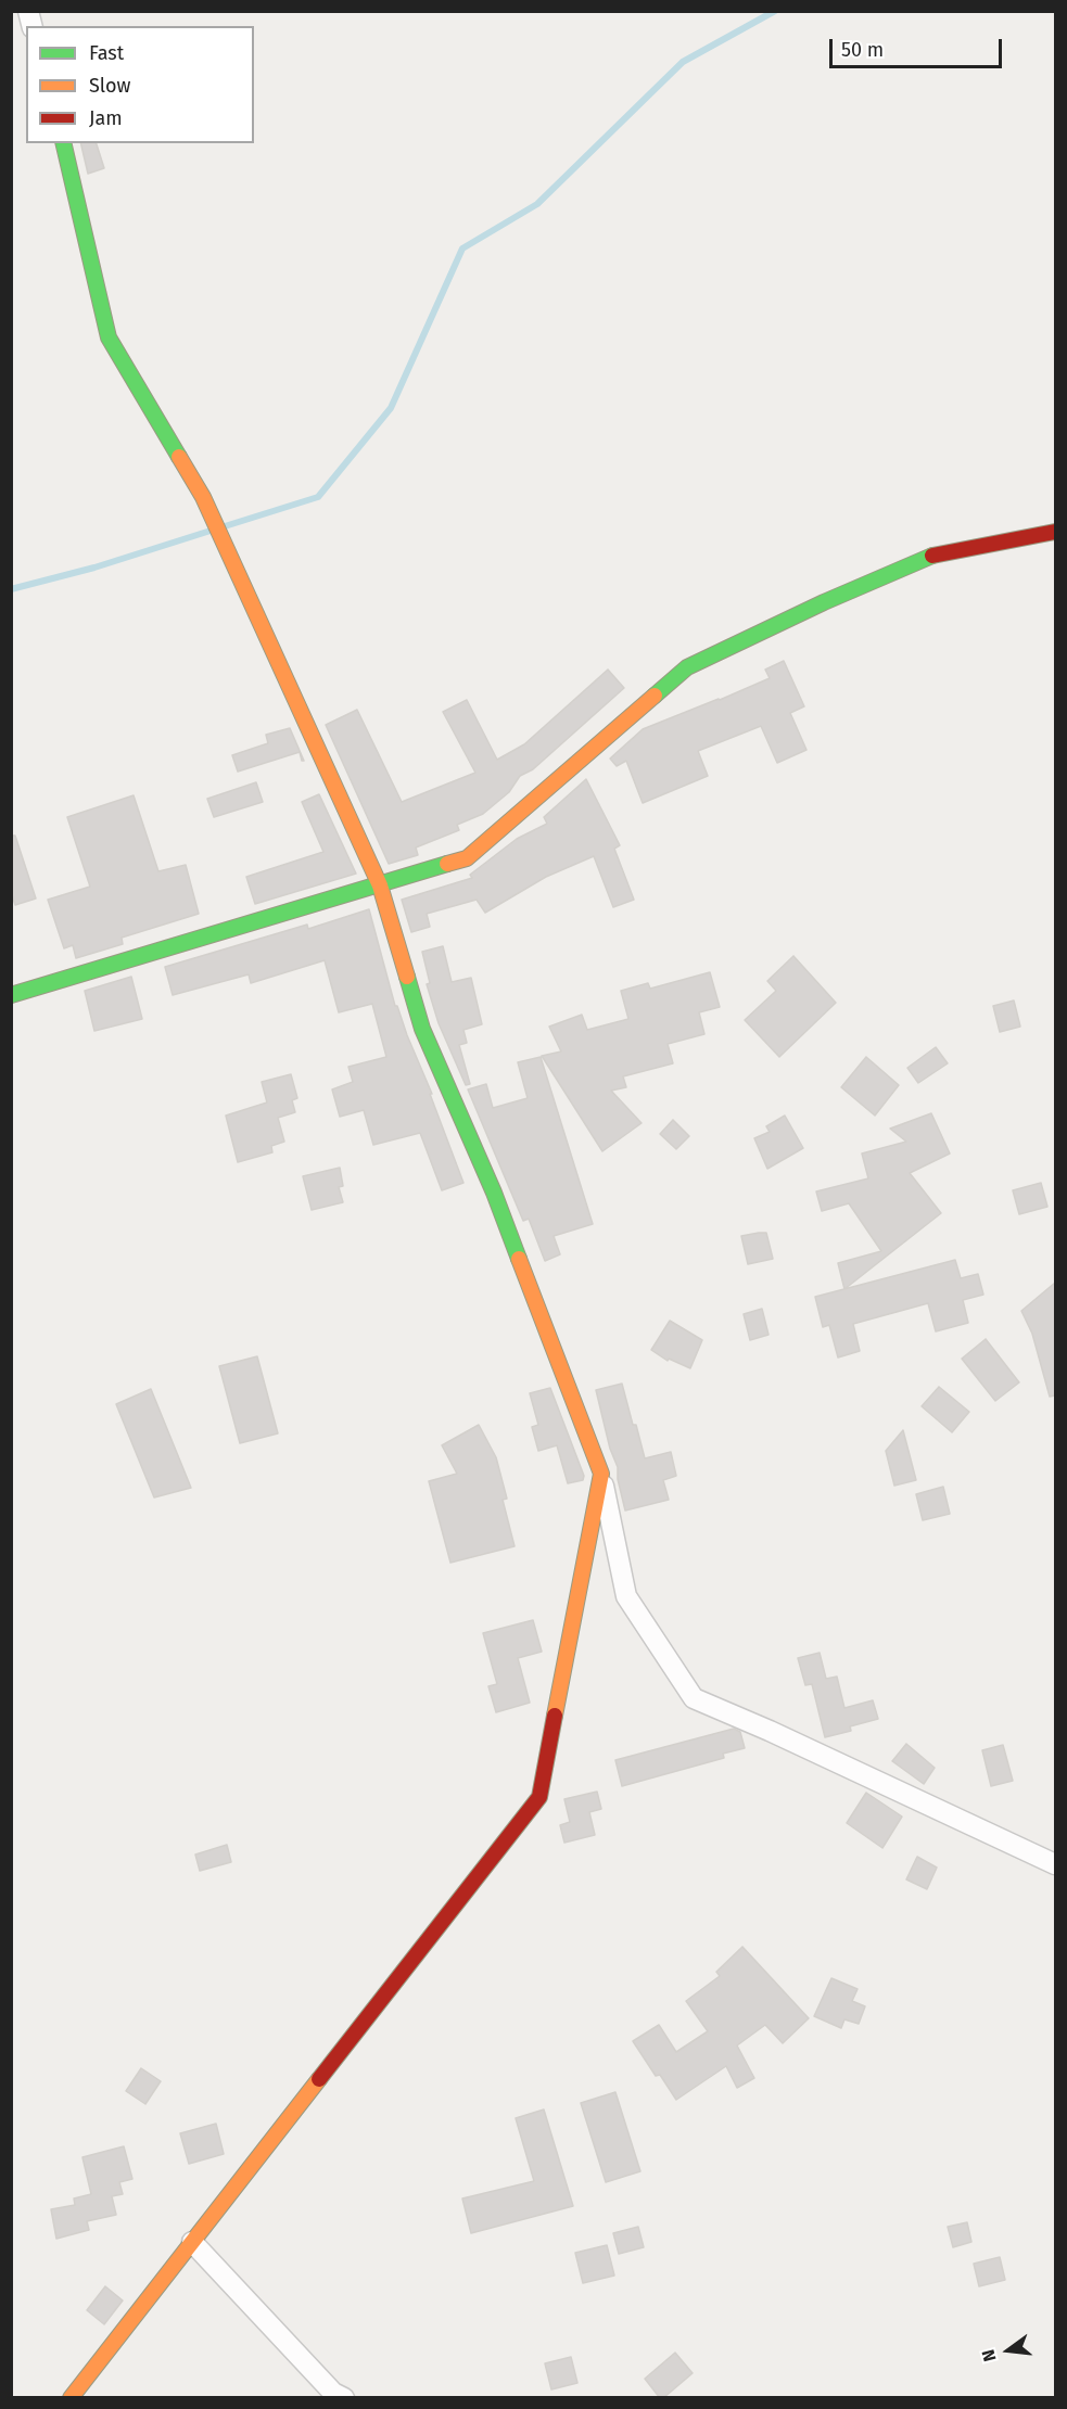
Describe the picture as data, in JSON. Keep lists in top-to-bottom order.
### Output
{
  "legend": ["Fast", "Slow", "Jam"],
  "scale_bar": "50 m",
  "north": "left"
}
